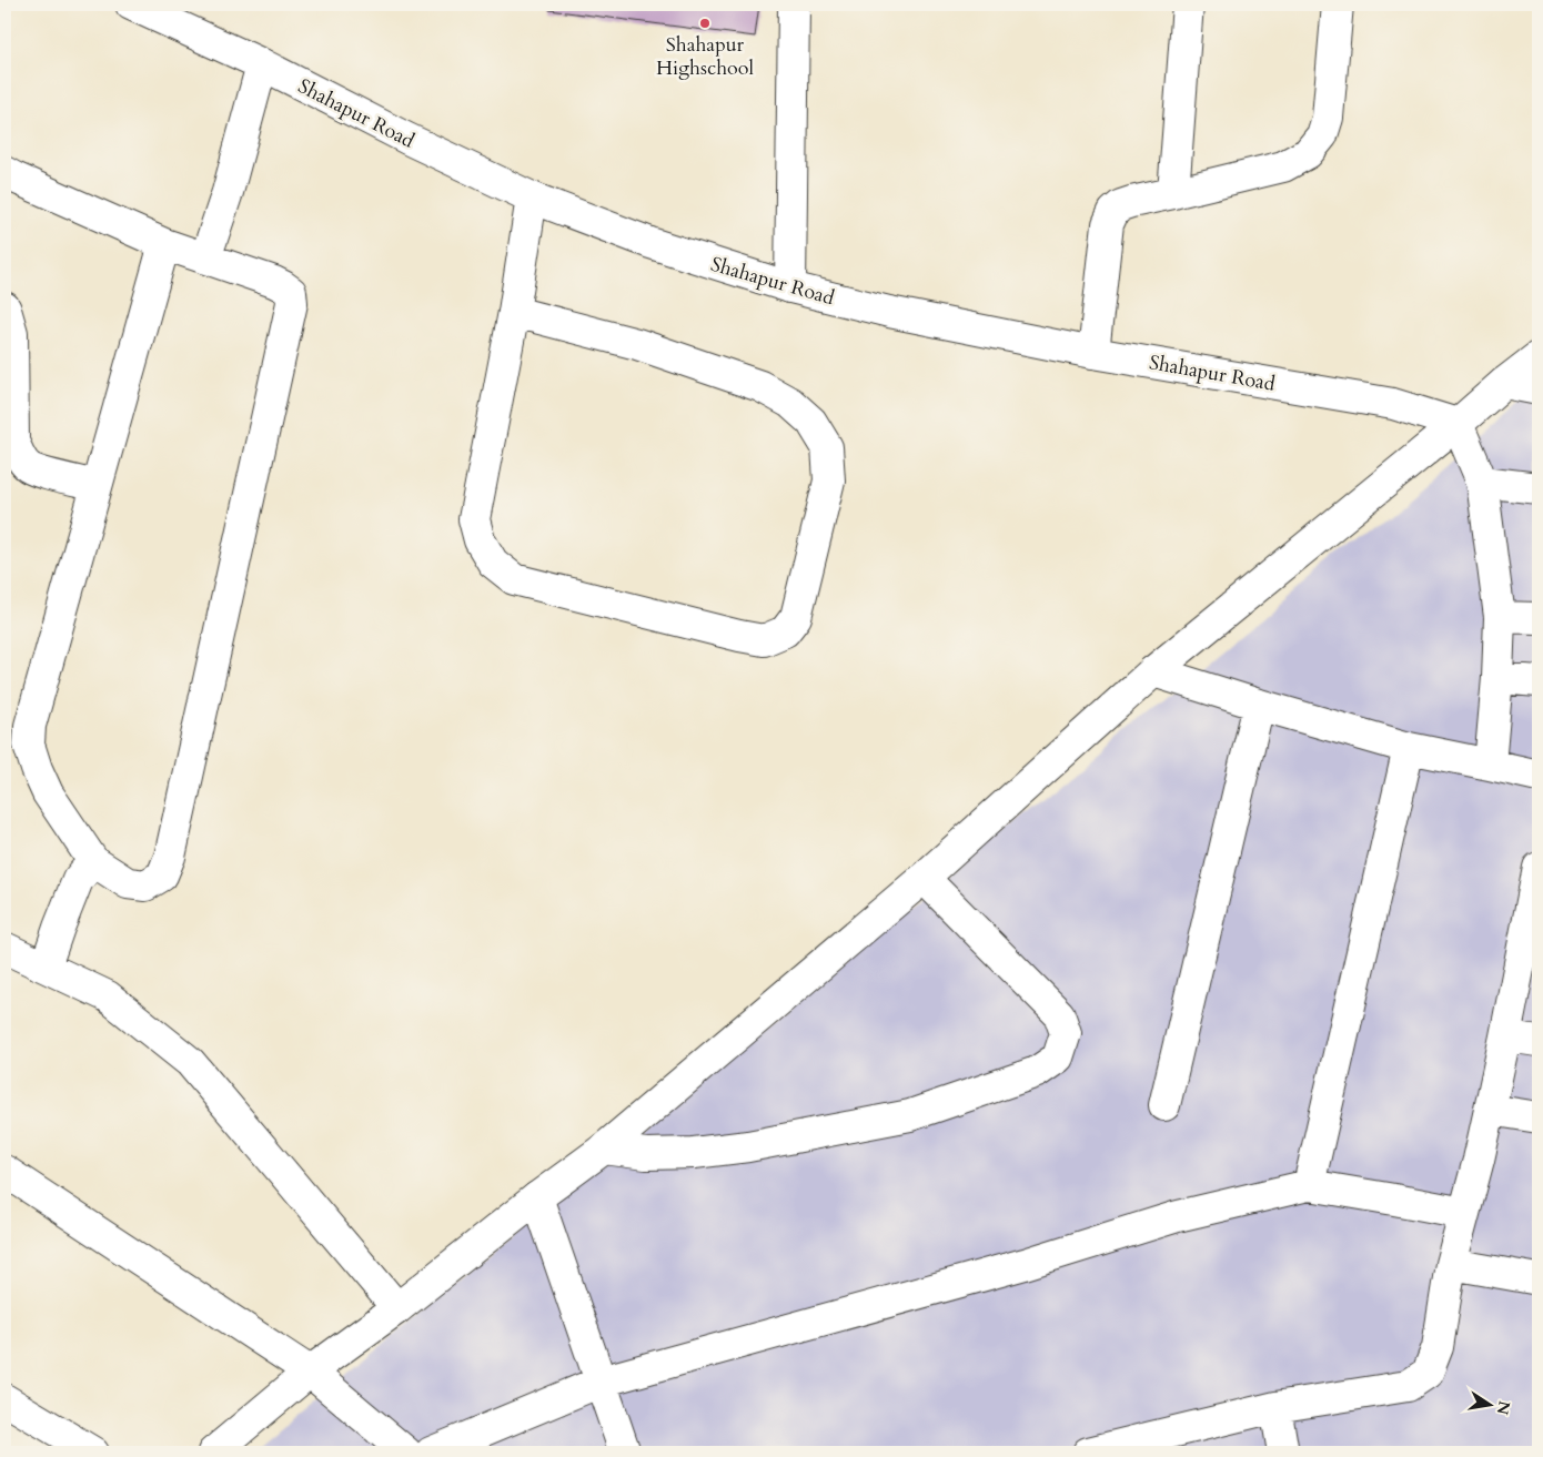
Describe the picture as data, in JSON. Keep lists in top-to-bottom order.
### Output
{
  "streets": {
    "street": ["Shahapur Road"]
  },
  "places": ["Shahapur Highschool"],
  "north": "right"
}
